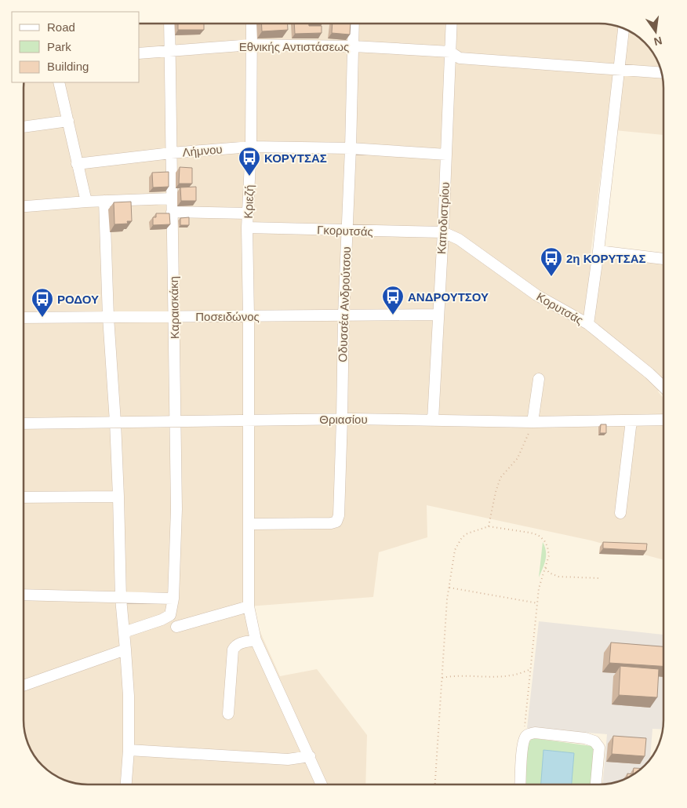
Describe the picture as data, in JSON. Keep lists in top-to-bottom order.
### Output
{
  "streets": {
    "street": [
      "Εθνικής Αντιστάσεως",
      "Λήμνου",
      "Κριεζή",
      "Καποδιστρίου",
      "Γκορυτσάς",
      "Οδυσσέα Ανδρούτσου",
      "Καραισκάκη",
      "Κορυτσάς",
      "Ποσειδώνος",
      "Θριασίου"
    ]
  },
  "crossings": [
    ["Εθνικής Αντιστάσεως", "Κριεζή"],
    ["Εθνικής Αντιστάσεως", "Καποδιστρίου"],
    ["Εθνικής Αντιστάσεως", "Οδυσσέα Ανδρούτσου"],
    ["Εθνικής Αντιστάσεως", "Καραισκάκη"],
    ["Λήμνου", "Κριεζή"],
    ["Λήμνου", "Καποδιστρίου"],
    ["Λήμνου", "Οδυσσέα Ανδρούτσου"],
    ["Λήμνου", "Καραισκάκη"],
    ["Κριεζή", "Γκορυτσάς"],
    ["Κριεζή", "Οδυσσέα Ανδρούτσου"],
    ["Κριεζή", "Ποσειδώνος"],
    ["Κριεζή", "Θριασίου"],
    ["Καποδιστρίου", "Γκορυτσάς"],
    ["Καποδιστρίου", "Κορυτσάς"],
    ["Καποδιστρίου", "Ποσειδώνος"],
    ["Καποδιστρίου", "Θριασίου"],
    ["Γκορυτσάς", "Οδυσσέα Ανδρούτσου"],
    ["Γκορυτσάς", "Κορυτσάς"],
    ["Οδυσσέα Ανδρούτσου", "Ποσειδώνος"],
    ["Οδυσσέα Ανδρούτσου", "Θριασίου"],
    ["Καραισκάκη", "Ποσειδώνος"],
    ["Καραισκάκη", "Θριασίου"]
  ],
  "places": {
    "bus stop": [
      "ΚΟΡΥΤΣΑΣ",
      "2η ΚΟΡΥΤΣΑΣ",
      "ΑΝΔΡΟΥΤΣΟΥ",
      "ΡΟΔΟΥ"
    ]
  },
  "legend": ["Road", "Park", "Building"],
  "north": "bottom"
}
